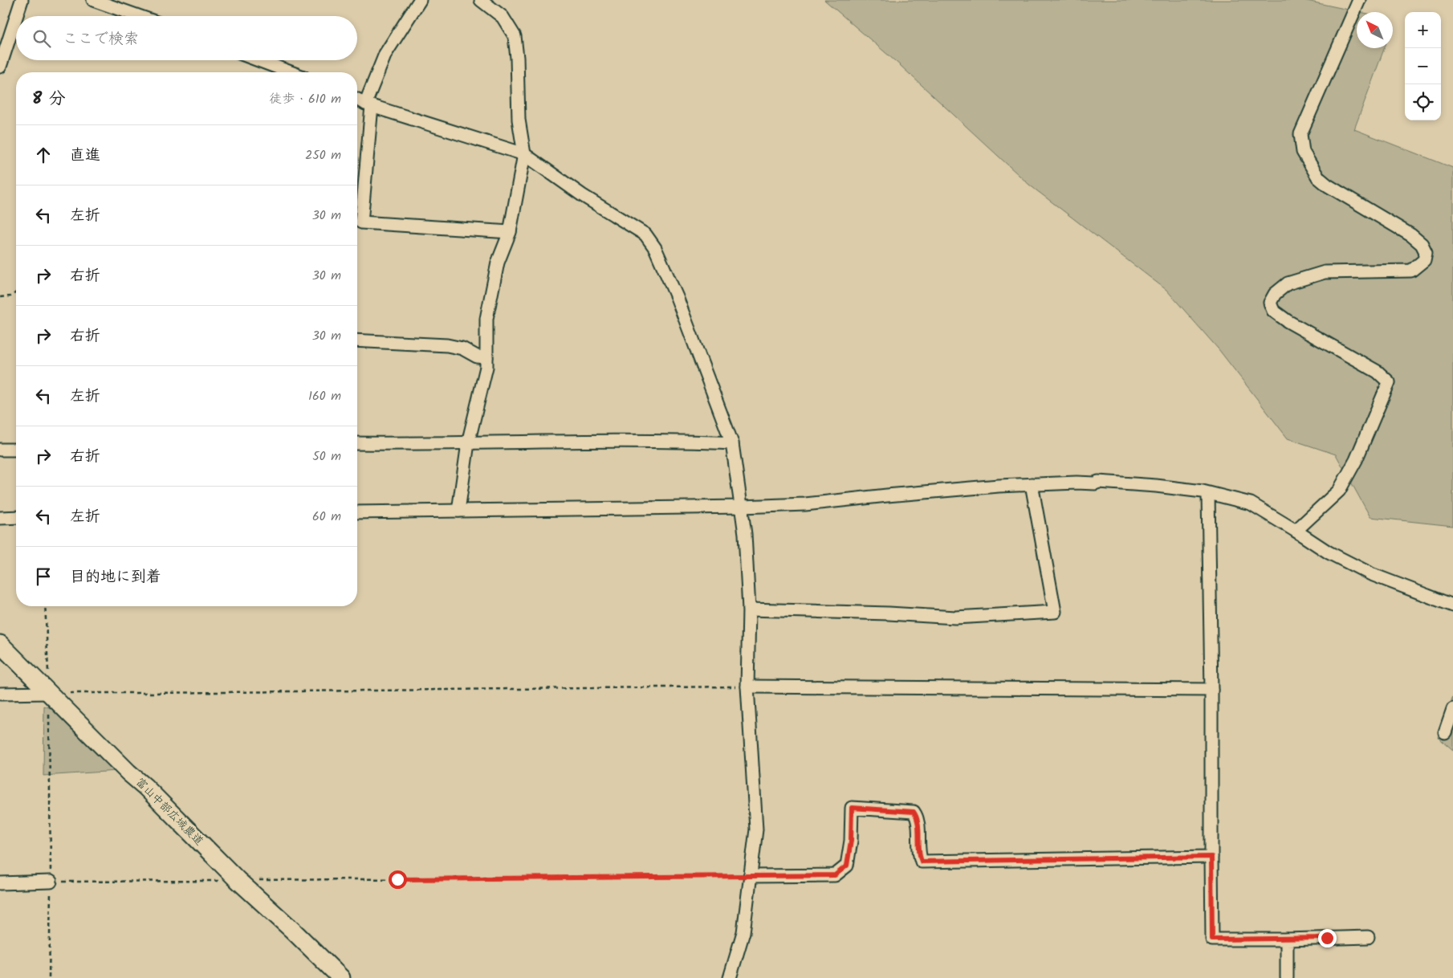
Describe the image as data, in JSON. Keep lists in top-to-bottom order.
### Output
{
  "streets": {
    "street": ["富山中部広域農道"]
  },
  "north": "top left",
  "page": {
    "map_buttons": ["+", "−"],
    "search": "ここで検索",
    "heading": ["8 分", "徒歩 · 610 m"],
    "list": [
      ["直進", "250 m"],
      ["左折", "30 m"],
      ["右折", "30 m"],
      ["右折", "30 m"],
      ["左折", "160 m"],
      ["右折", "50 m"],
      ["左折", "60 m"],
      "目的地に到着"
    ]
  }
}
